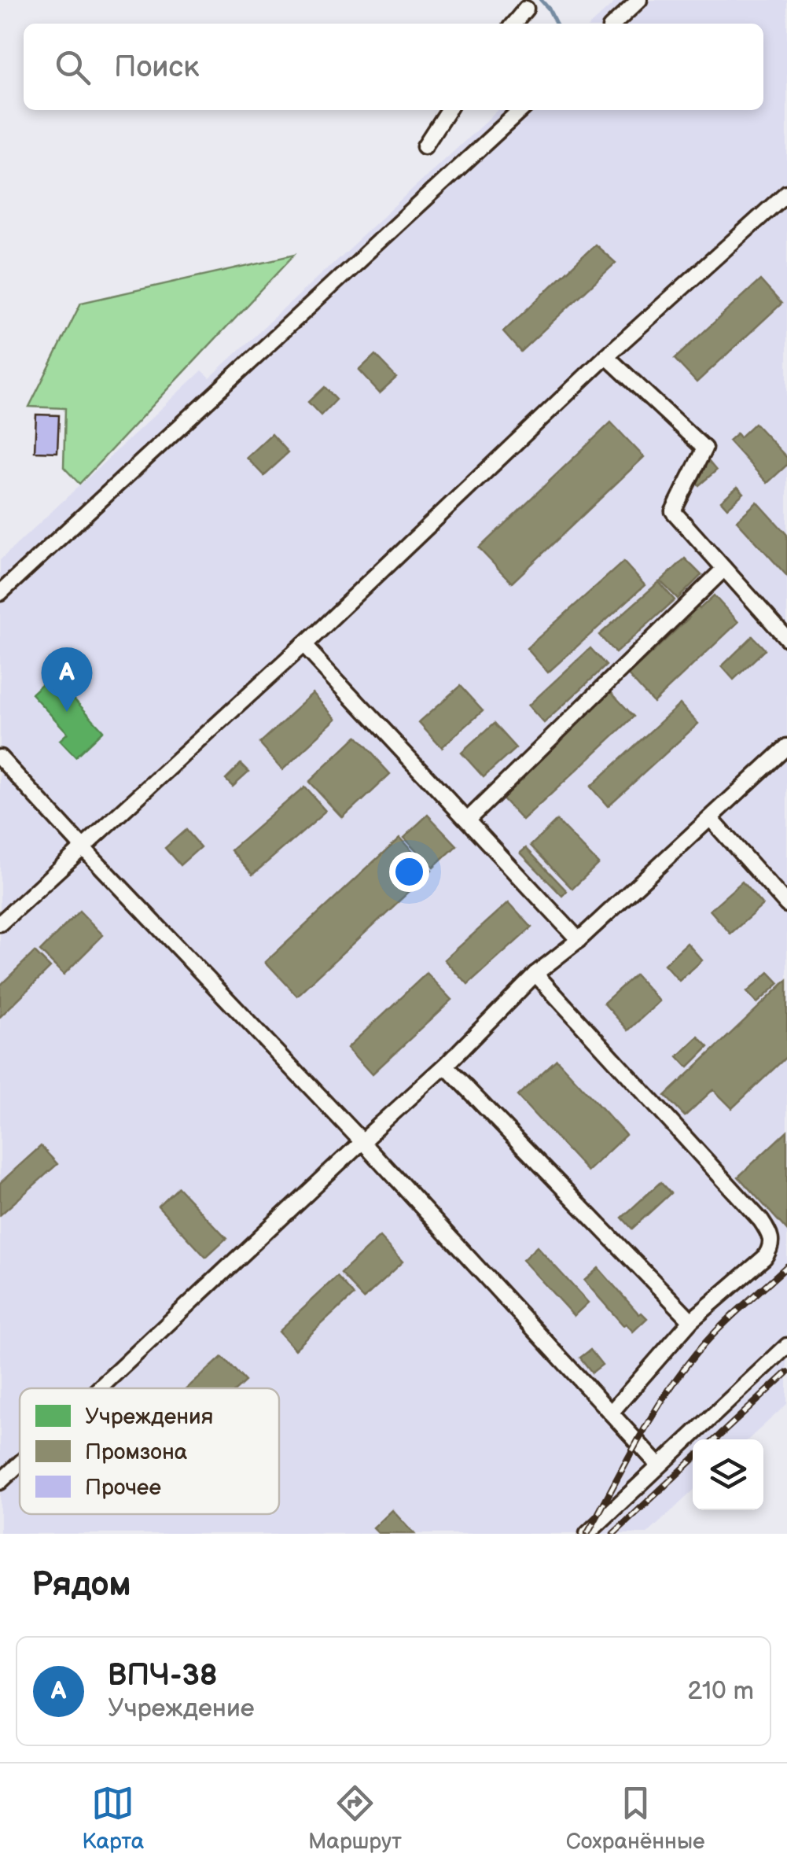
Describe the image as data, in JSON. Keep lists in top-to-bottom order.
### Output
{
  "legend": ["Учреждения", "Промзона", "Прочее"],
  "page": {
    "search": "Поиск",
    "pins": "A",
    "heading": "Рядом",
    "list": [
      {
        "mark": "A",
        "name": "ВПЧ-38",
        "note": "Учреждение",
        "value": "210 m"
      }
    ],
    "nav": ["Карта", "Маршрут", "Сохранённые"]
  }
}
